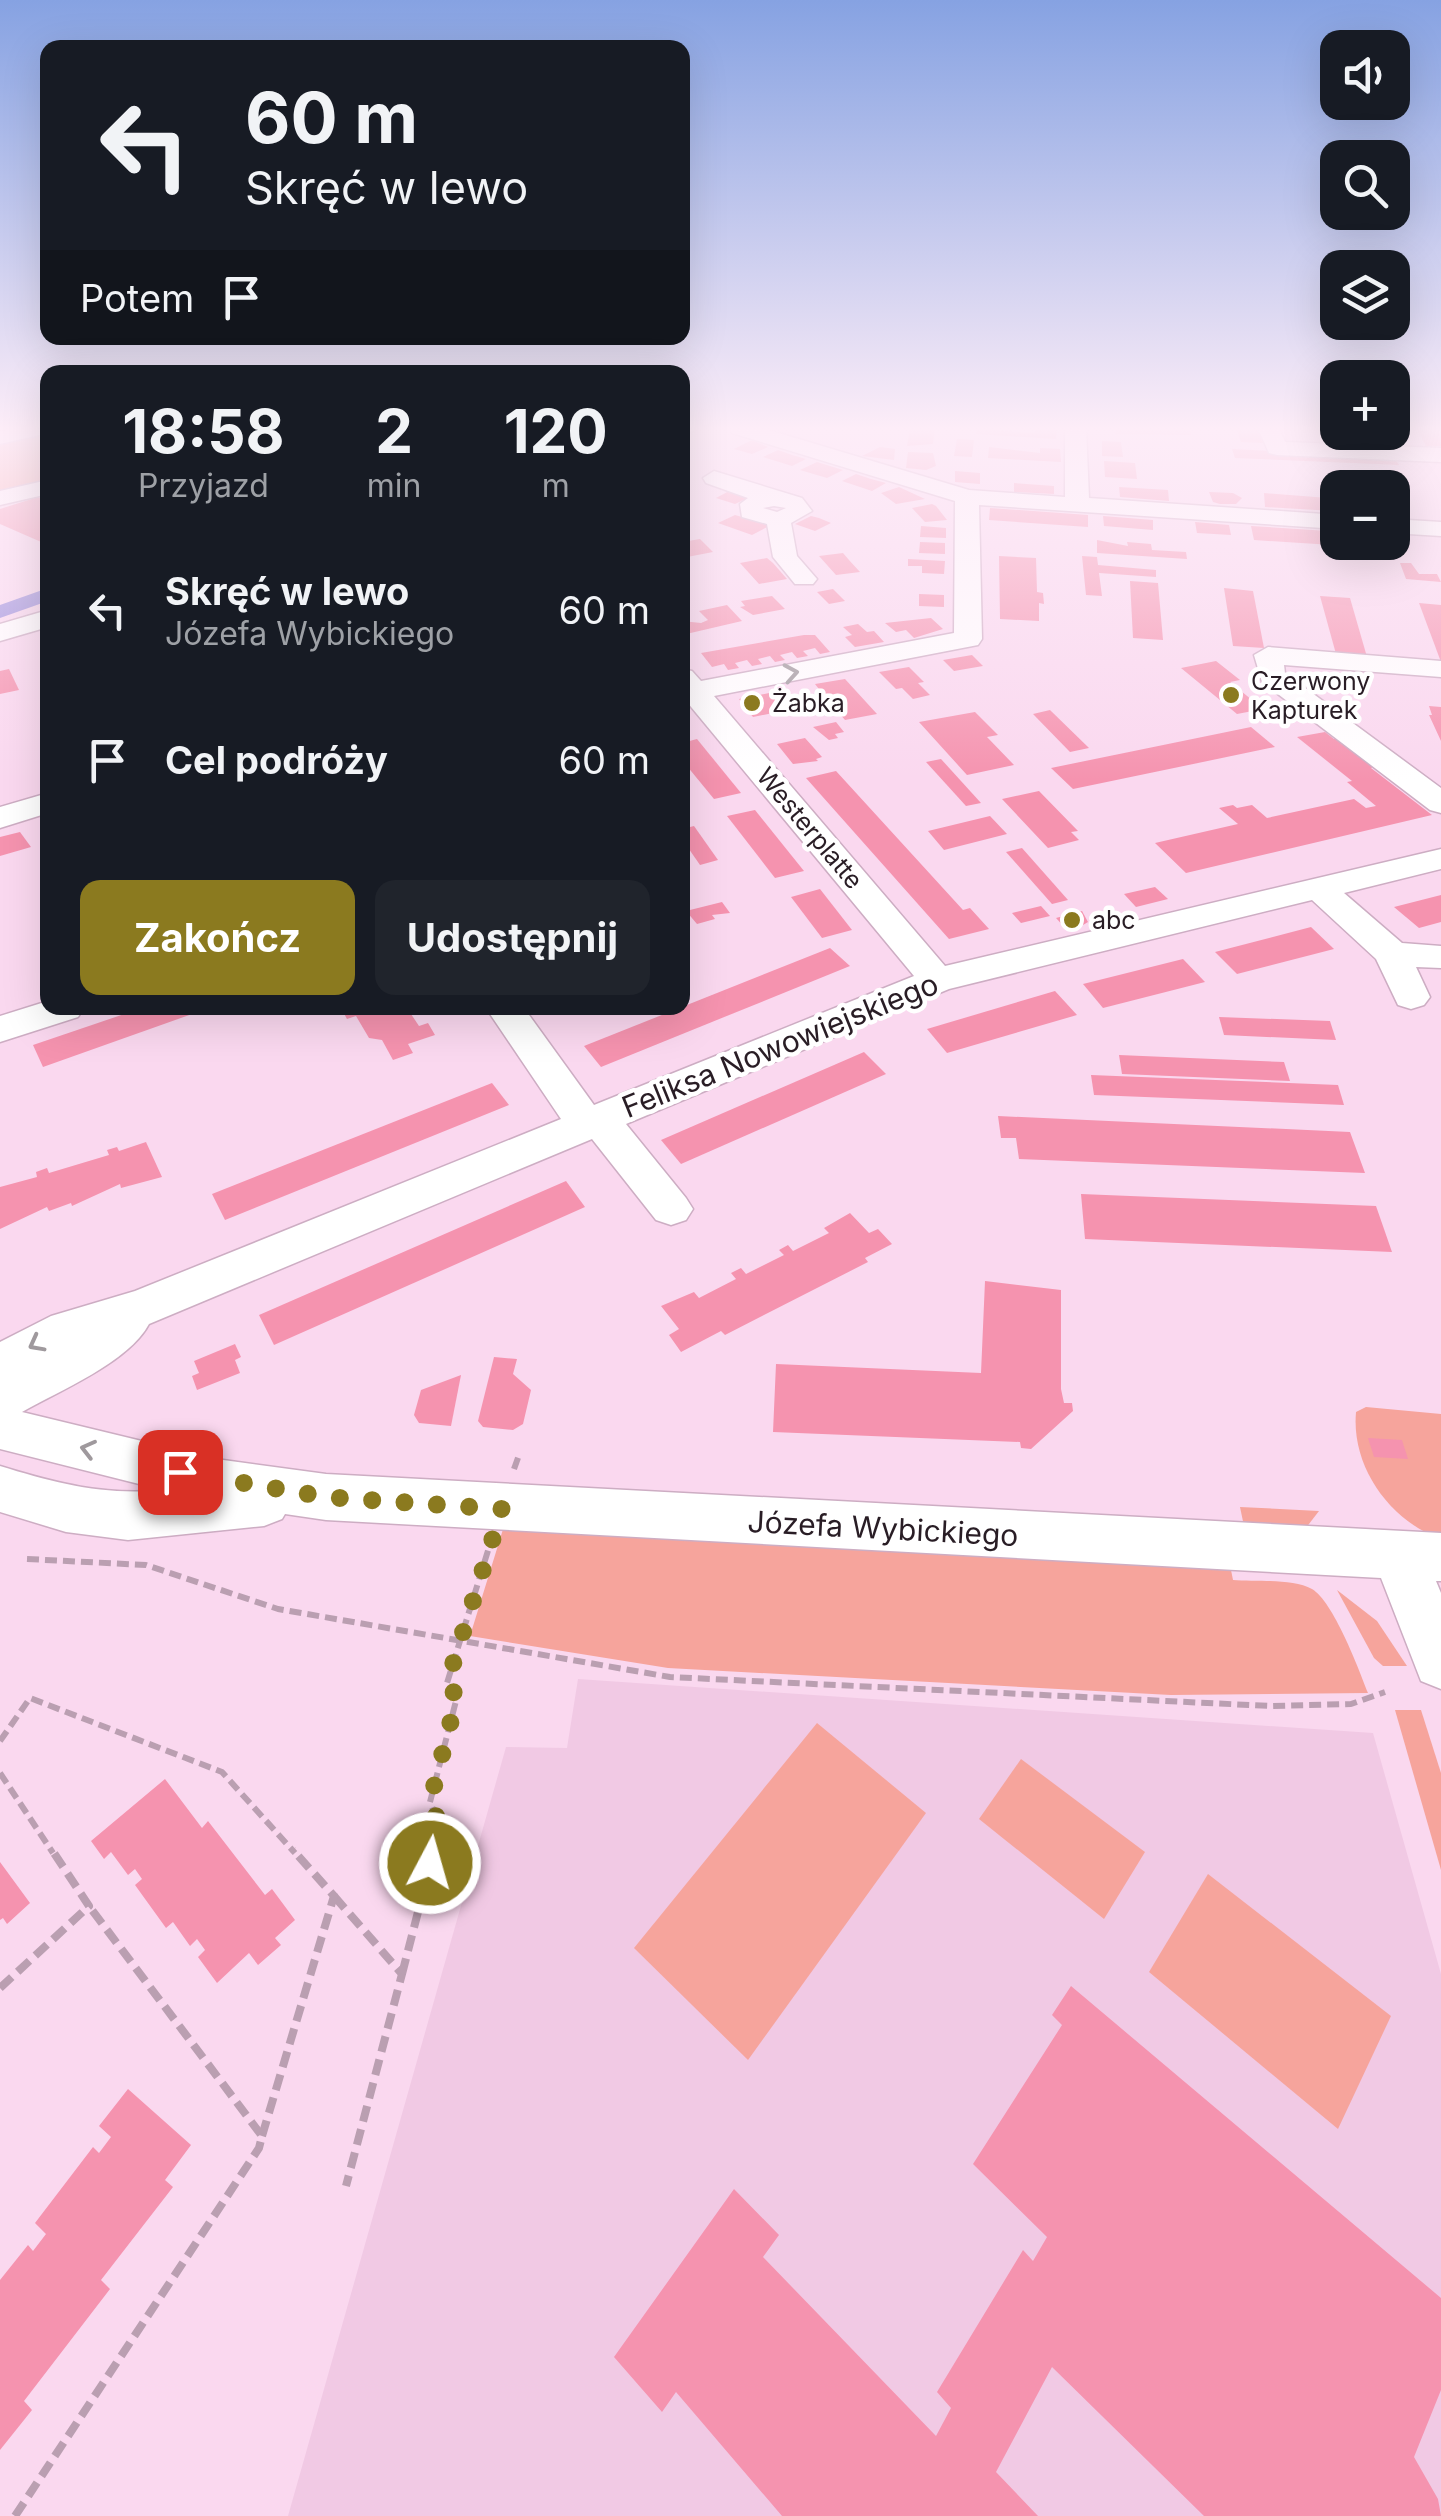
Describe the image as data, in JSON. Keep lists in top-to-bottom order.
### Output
{
  "streets": {
    "street": ["Westerplatte", "Feliksa Nowowiejskiego", "Józefa Wybickiego"]
  },
  "crossings": [
    ["Westerplatte", "Feliksa Nowowiejskiego"]
  ],
  "places": ["Czerwony Kapturek", "Żabka", "abc"],
  "page": {
    "map_buttons": ["+", "−"],
    "turn": ["60 m", "Skręć w lewo"],
    "then": "Potem",
    "eta": [
      "18:58",
      "Przyjazd",
      "2",
      "min",
      "120",
      "m"
    ],
    "list": [
      {
        "name": "Skręć w lewo",
        "note": "Józefa Wybickiego",
        "value": "60 m"
      },
      {
        "name": "Cel podróży",
        "value": "60 m"
      }
    ],
    "buttons": ["Zakończ", "Udostępnij"]
  }
}
